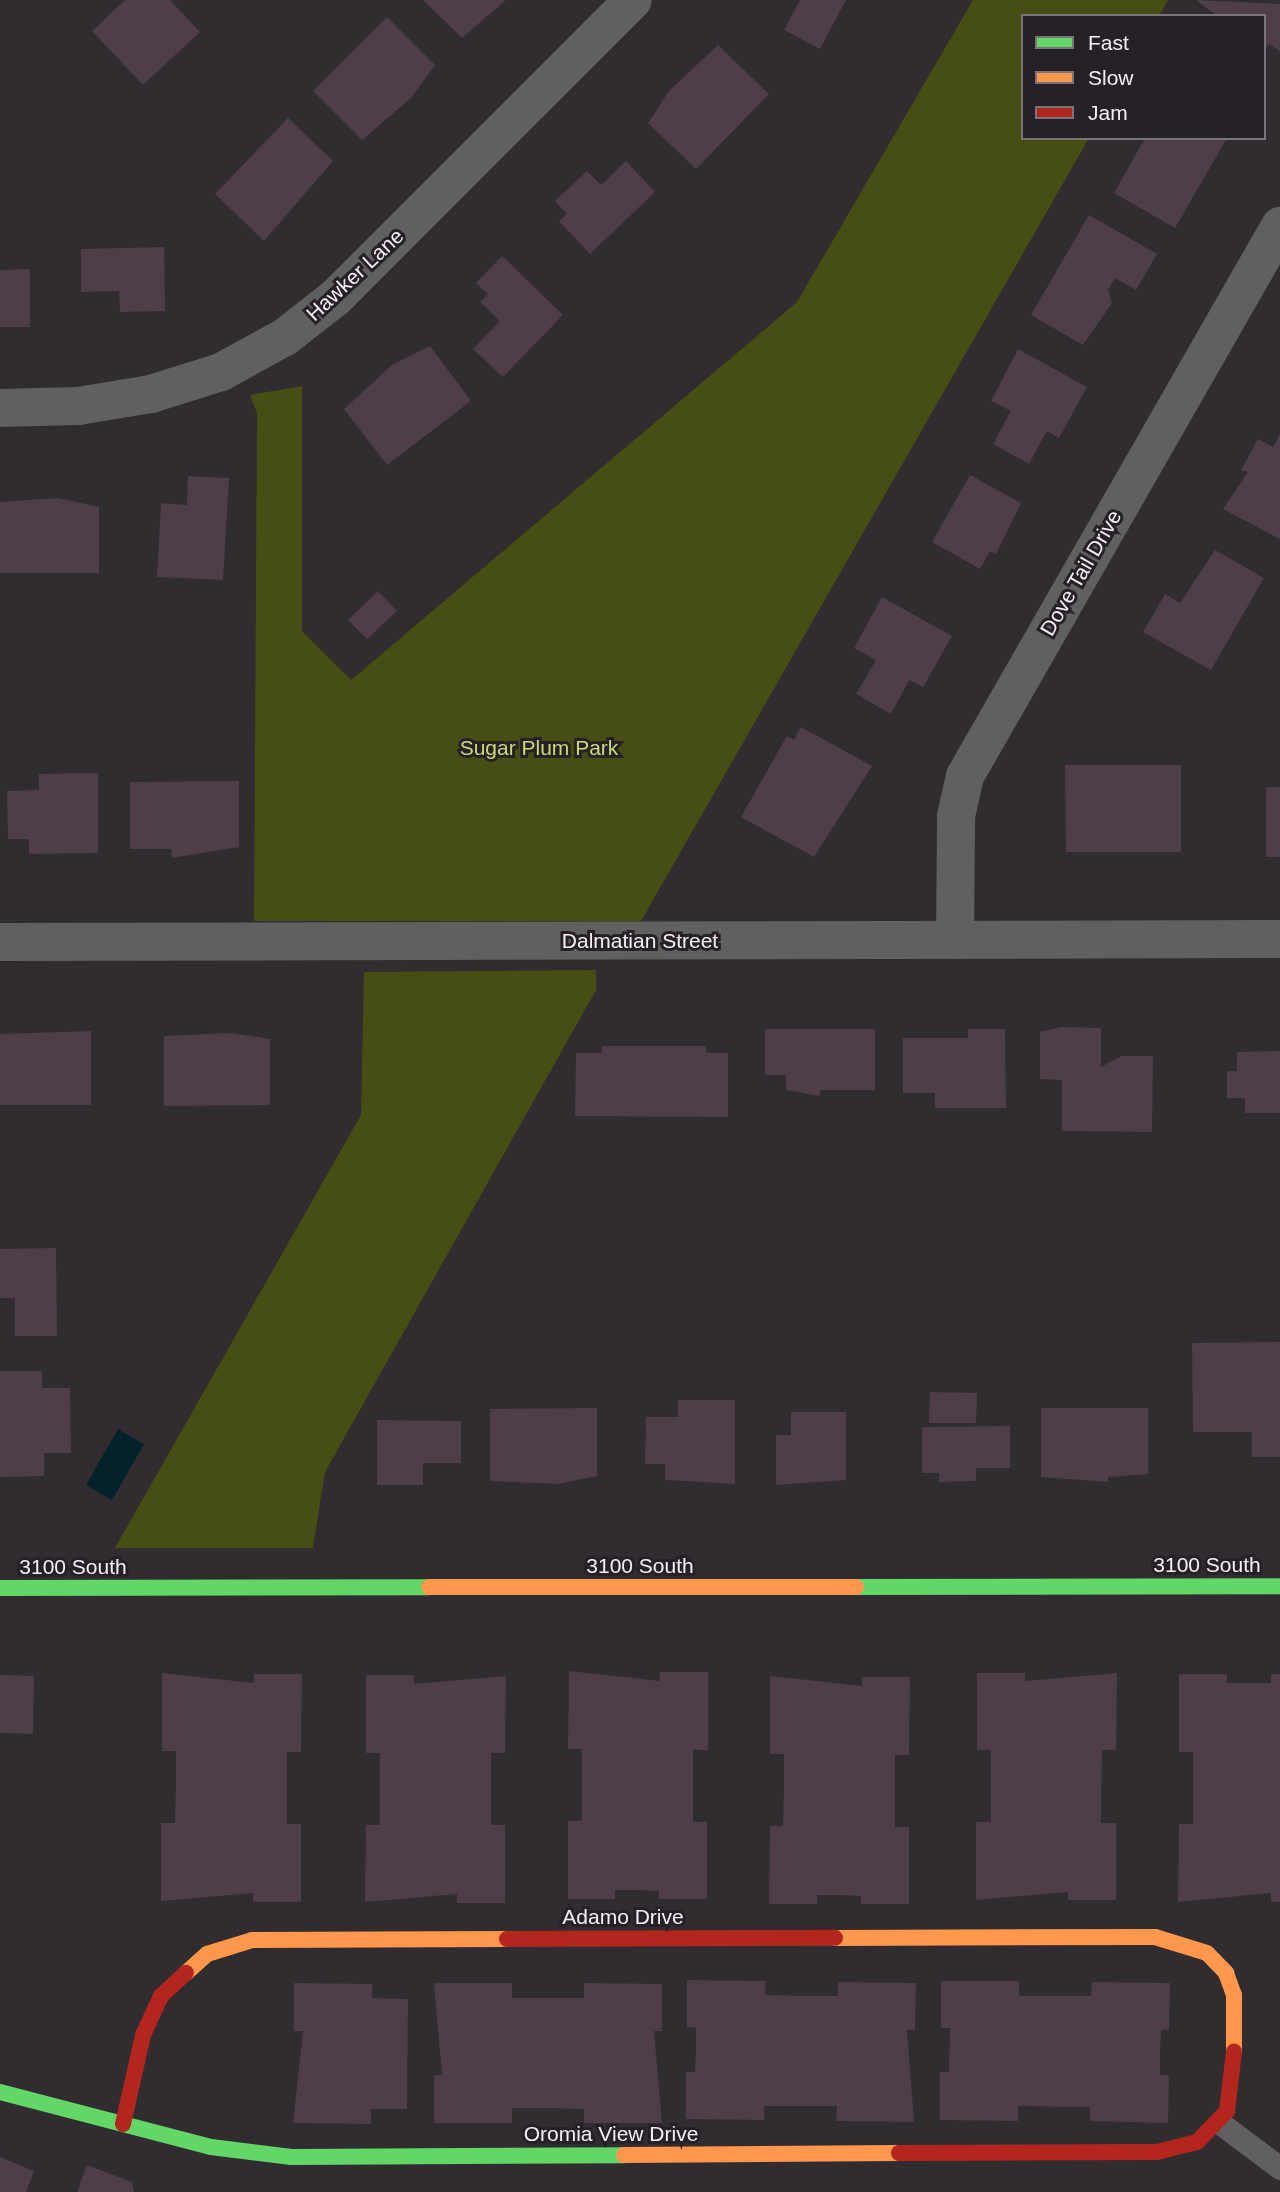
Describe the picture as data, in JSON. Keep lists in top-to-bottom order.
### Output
{
  "streets": {
    "street": [
      "Hawker Lane",
      "Dove Tail Drive",
      "Dalmatian Street",
      "3100 South",
      "Adamo Drive",
      "Oromia View Drive"
    ]
  },
  "crossings": [
    ["Dove Tail Drive", "Dalmatian Street"],
    ["Adamo Drive", "Oromia View Drive"]
  ],
  "parks": ["Sugar Plum Park"],
  "legend": ["Fast", "Slow", "Jam"]
}
